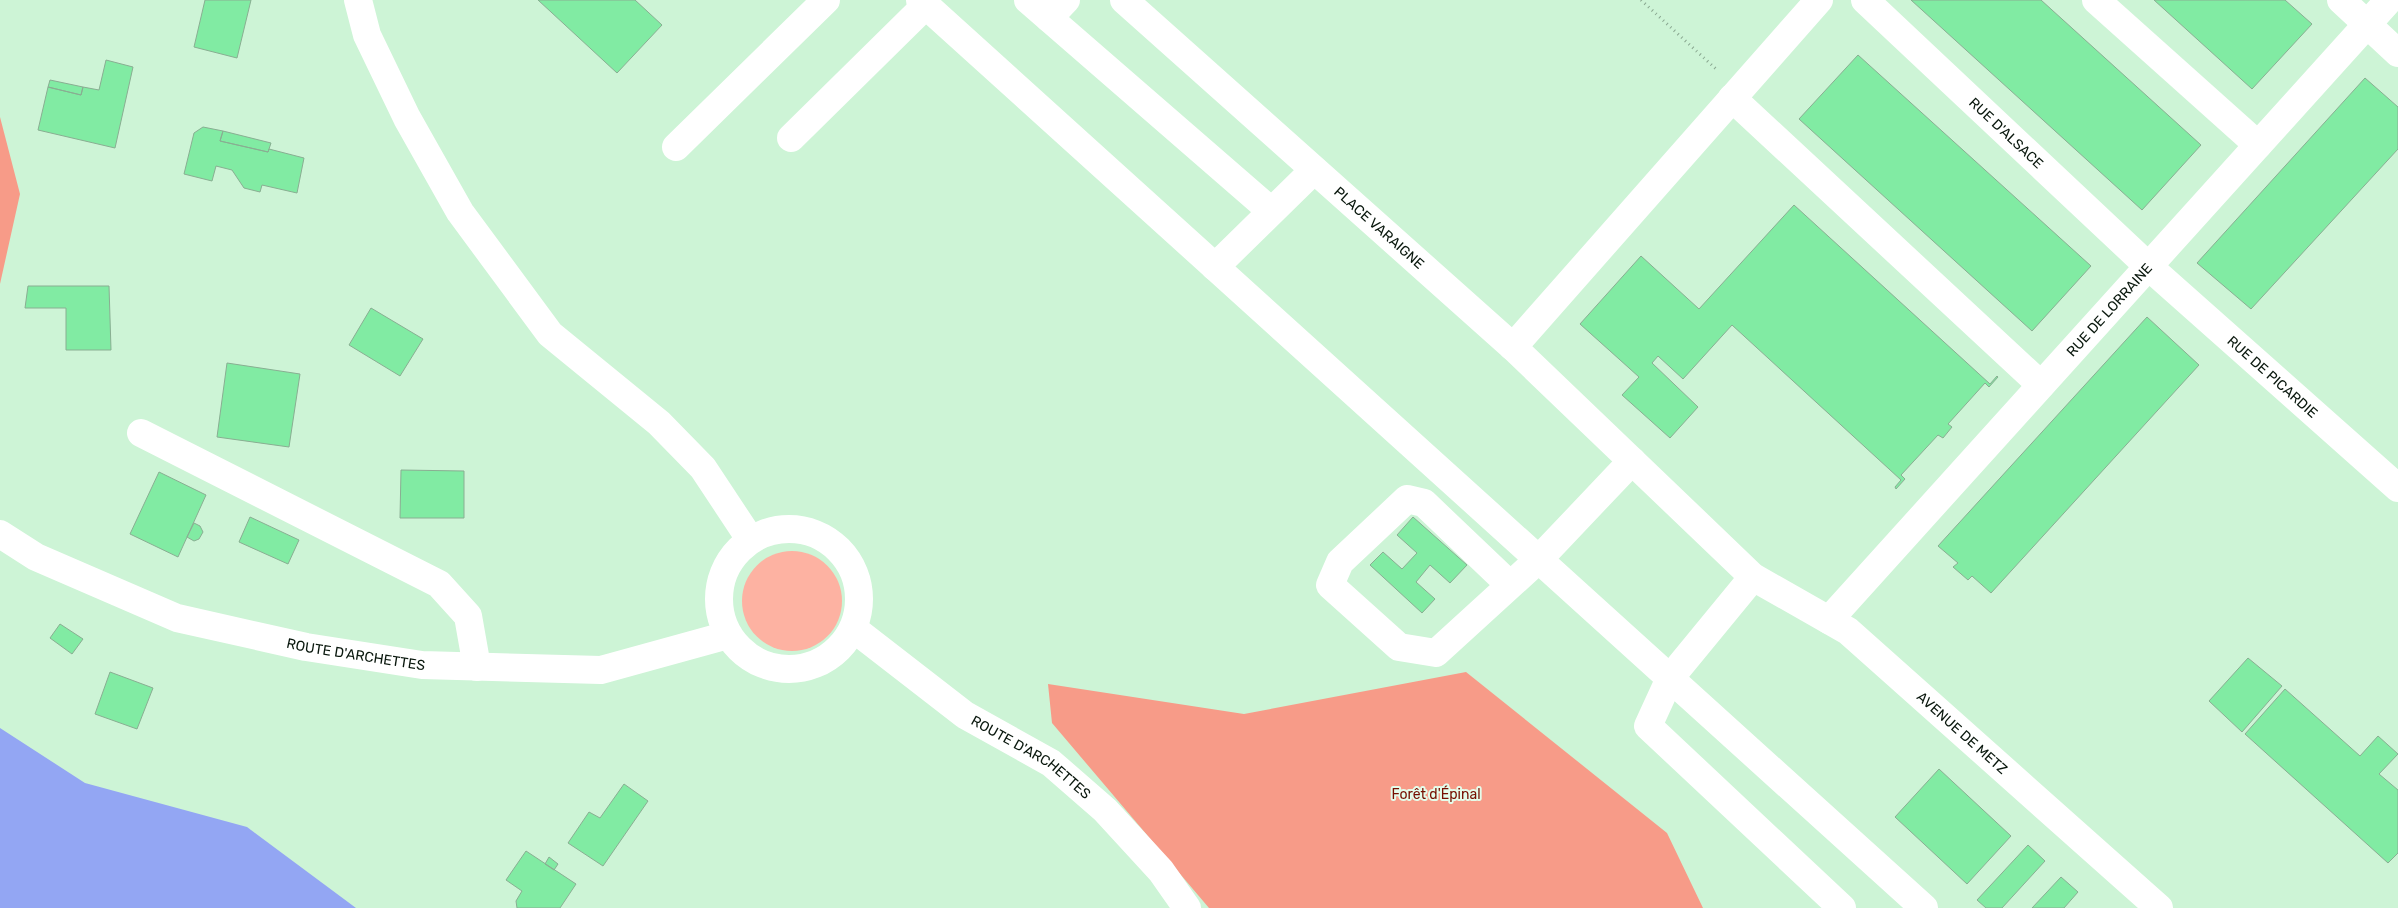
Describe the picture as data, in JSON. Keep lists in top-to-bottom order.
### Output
{
  "streets": {
    "street": [
      "RUE D'ALSACE",
      "PLACE VARAIGNE",
      "RUE DE LORRAINE",
      "RUE DE PICARDIE",
      "ROUTE D'ARCHETTES",
      "AVENUE DE METZ"
    ]
  },
  "crossings": [
    ["RUE D'ALSACE", "RUE DE LORRAINE"],
    ["RUE D'ALSACE", "RUE DE PICARDIE"],
    ["PLACE VARAIGNE", "AVENUE DE METZ"],
    ["RUE DE LORRAINE", "RUE DE PICARDIE"],
    ["RUE DE LORRAINE", "AVENUE DE METZ"]
  ],
  "parks": ["Forêt d'Épinal"]
}
